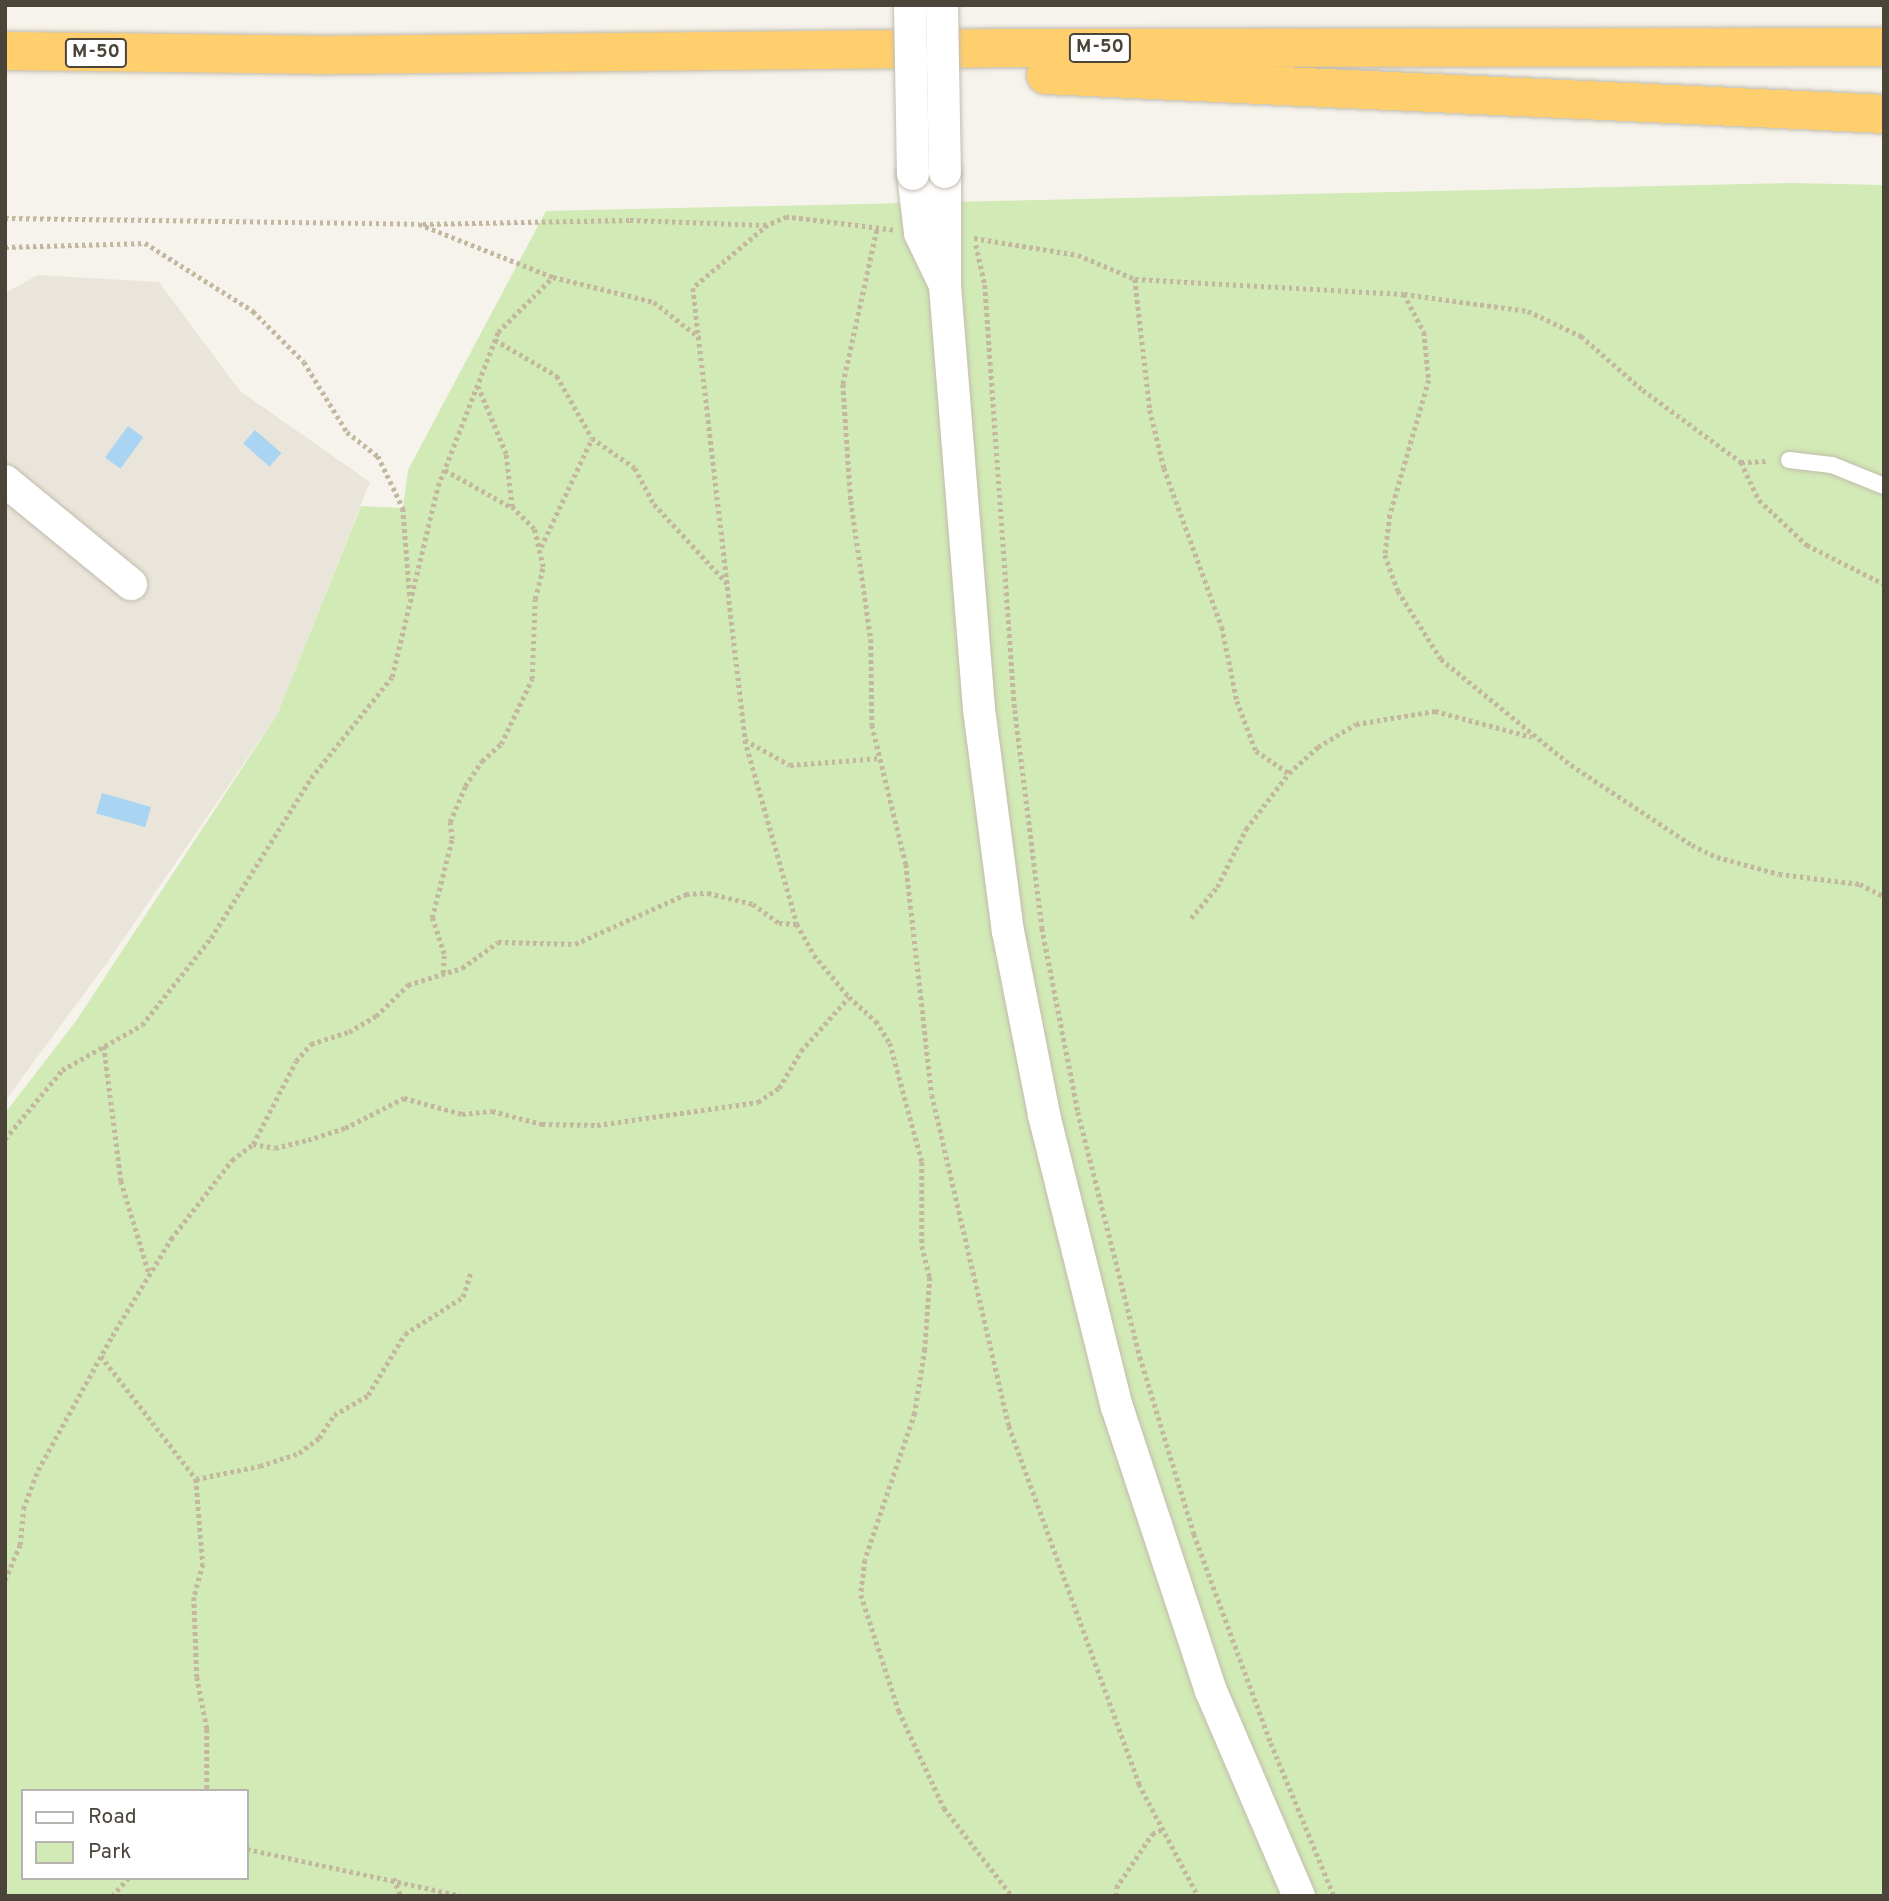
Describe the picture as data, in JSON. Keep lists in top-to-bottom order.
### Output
{
  "streets": {
    "highway": ["M-50"]
  },
  "legend": ["Road", "Park"]
}
